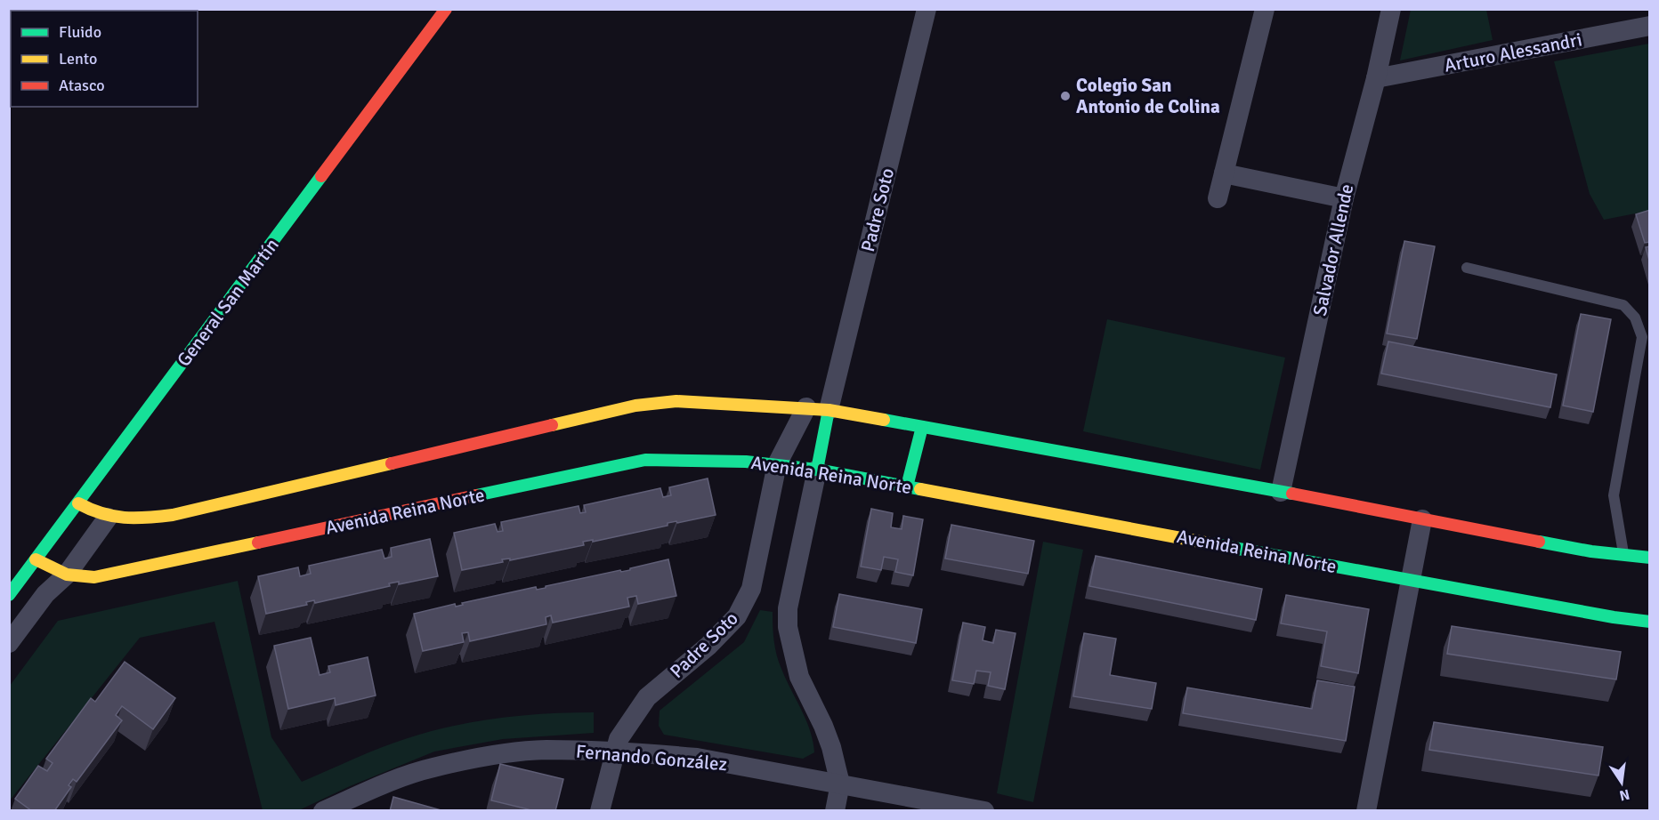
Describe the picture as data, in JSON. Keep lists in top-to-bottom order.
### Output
{
  "streets": {
    "street": [
      "Arturo Alessandri",
      "Padre Soto",
      "Salvador Allende",
      "General San Martín",
      "Avenida Reina Norte",
      "Fernando González"
    ]
  },
  "crossings": [
    ["Arturo Alessandri", "Salvador Allende"],
    ["Padre Soto", "Avenida Reina Norte"],
    ["Padre Soto", "Fernando González"],
    ["General San Martín", "Avenida Reina Norte"]
  ],
  "places": ["Colegio San Antonio de Colina"],
  "legend": ["Fluido", "Lento", "Atasco"],
  "north": "bottom"
}
